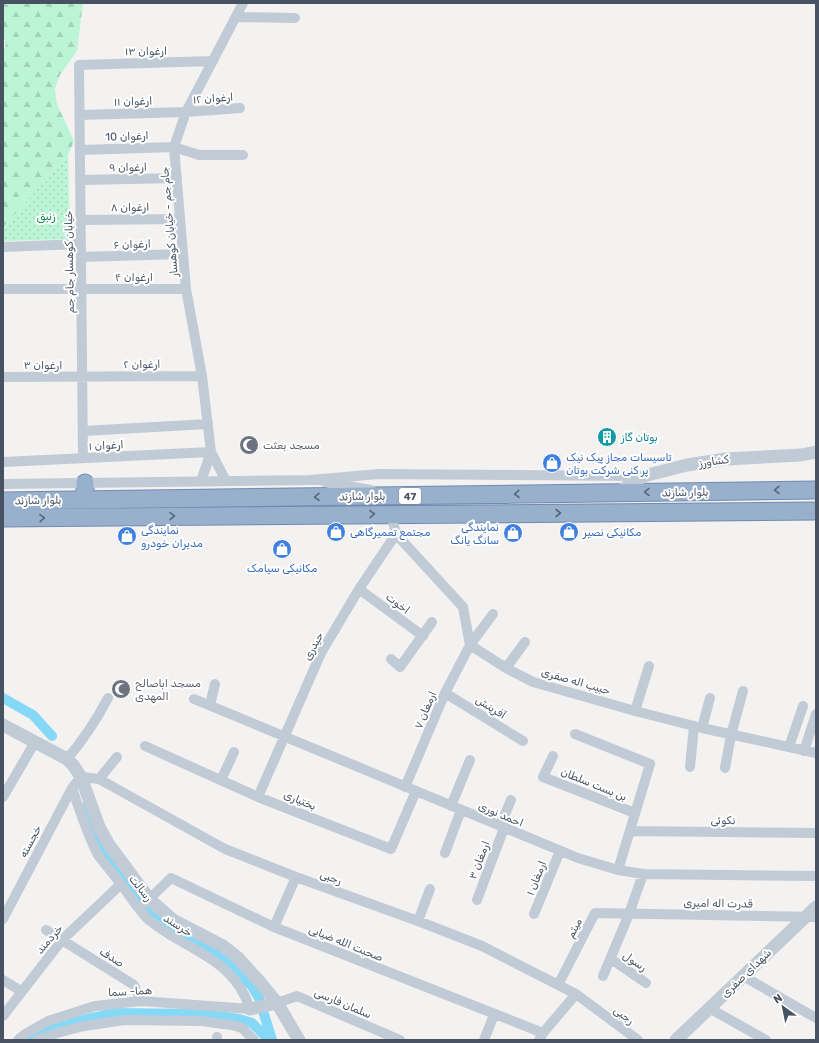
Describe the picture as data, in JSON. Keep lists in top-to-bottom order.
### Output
{
  "streets": {
    "highway": ["بلوار شازند", "47"],
    "street": [
      "ارغوان ۱۳",
      "ارغوان ۱۲",
      "ارغوان ۱۱",
      "ارغوان 10",
      "ارغوان ۹",
      "ارغوان ۸",
      "جام جم - خیابان کوهسار",
      "ارغوان ۶",
      "خیابان کوهسار جام جم",
      "ارغوان ۴",
      "ارغوان ۲",
      "ارغوان ۳",
      "ارغوان ۱",
      "کشاورز",
      "اخوت",
      "حیدری",
      "حبیب اله صفری",
      "آفرینش",
      "ارمغان ۷",
      "بن بست سلطان",
      "بختیاری",
      "احمد نوری",
      "نکوئی",
      "خجسته",
      "ارمغان ۳",
      "رجبی",
      "ارمغان ۱",
      "رسالت",
      "قدرت اله امیری",
      "خرسند",
      "میثم",
      "خردمند",
      "صحبت الله ضیایی",
      "صدف",
      "رسول",
      "شهدای صفری",
      "هما- سما",
      "سلمان فارسی"
    ]
  },
  "crossings": [
    ["ارغوان ۱۳", "جام جم - خیابان کوهسار"],
    ["ارغوان ۱۳", "خیابان کوهسار جام جم"],
    ["ارغوان ۱۲", "ارغوان ۱۱"],
    ["ارغوان ۱۲", "جام جم - خیابان کوهسار"],
    ["ارغوان ۱۱", "جام جم - خیابان کوهسار"],
    ["ارغوان ۱۱", "خیابان کوهسار جام جم"],
    ["ارغوان 10", "جام جم - خیابان کوهسار"],
    ["ارغوان 10", "خیابان کوهسار جام جم"],
    ["ارغوان ۹", "جام جم - خیابان کوهسار"],
    ["ارغوان ۹", "خیابان کوهسار جام جم"],
    ["ارغوان ۸", "جام جم - خیابان کوهسار"],
    ["ارغوان ۸", "خیابان کوهسار جام جم"],
    ["جام جم - خیابان کوهسار", "ارغوان ۶"],
    ["جام جم - خیابان کوهسار", "ارغوان ۴"],
    ["جام جم - خیابان کوهسار", "ارغوان ۲"],
    ["جام جم - خیابان کوهسار", "ارغوان ۱"],
    ["ارغوان ۶", "خیابان کوهسار جام جم"],
    ["خیابان کوهسار جام جم", "ارغوان ۴"],
    ["خیابان کوهسار جام جم", "ارغوان ۲"],
    ["خیابان کوهسار جام جم", "ارغوان ۳"],
    ["خیابان کوهسار جام جم", "ارغوان ۱"],
    ["ارغوان ۲", "ارغوان ۳"],
    ["کشاورز", "بلوار شازند"],
    ["اخوت", "حیدری"],
    ["حیدری", "بختیاری"],
    ["حیدری", "احمد نوری"],
    ["حبیب اله صفری", "ارمغان ۷"],
    ["آفرینش", "ارمغان ۷"],
    ["ارمغان ۷", "احمد نوری"],
    ["بختیاری", "احمد نوری"],
    ["احمد نوری", "ارمغان ۳"],
    ["احمد نوری", "ارمغان ۱"],
    ["خجسته", "رجبی"],
    ["خجسته", "رسالت"],
    ["خجسته", "خرسند"],
    ["رجبی", "رسالت"],
    ["رجبی", "میثم"],
    ["رسالت", "صحبت الله ضیایی"],
    ["رسالت", "سلمان فارسی"],
    ["قدرت اله امیری", "میثم"],
    ["قدرت اله امیری", "شهدای صفری"],
    ["خرسند", "خردمند"],
    ["خرسند", "هما- سما"],
    ["خردمند", "صدف"],
    ["صدف", "هما- سما"]
  ],
  "parks": ["زنبق"],
  "places": {
    "building": ["بوتان گاز"],
    "mosque": ["مسجد بعثت", "مسجد اباصالح المهدی"],
    "shop": [
      "تاسیسات مجاز پیک نیک پر کنی شرکت بوتان",
      "مجتمع تعمیرگاهی",
      "مکانیکی نصیر",
      "نمایندگی سانگ یانگ",
      "نمایندگی مدیران خودرو",
      "مکانیکی سیامک"
    ]
  },
  "north": "top left"
}
